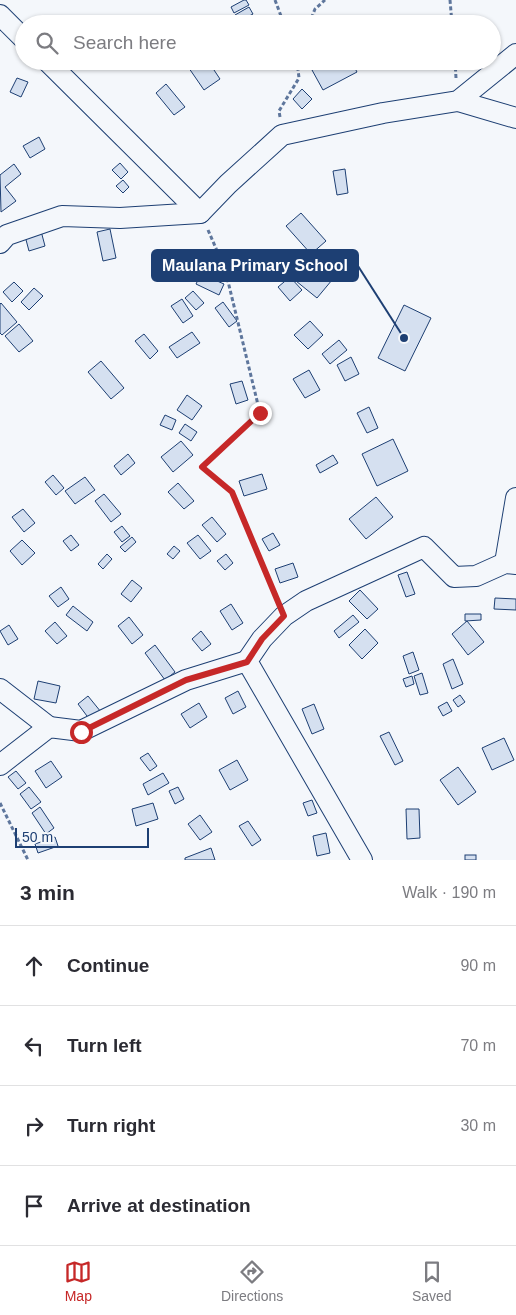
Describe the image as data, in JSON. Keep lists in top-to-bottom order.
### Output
{
  "places": ["Maulana Primary School"],
  "scale_bar": "50 m",
  "page": {
    "search": "Search here",
    "scale": "50 m",
    "heading": ["3 min", "Walk · 190 m"],
    "list": [
      ["Continue", "90 m"],
      ["Turn left", "70 m"],
      ["Turn right", "30 m"],
      "Arrive at destination"
    ],
    "nav": ["Map", "Directions", "Saved"]
  }
}
